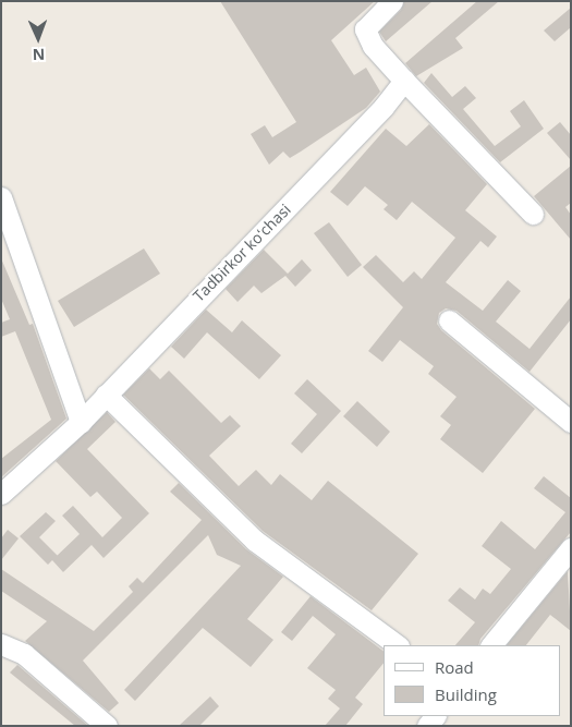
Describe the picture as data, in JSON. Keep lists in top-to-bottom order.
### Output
{
  "streets": {
    "street": ["Tadbirkor koʻchasi"]
  },
  "legend": ["Road", "Building"],
  "north": "bottom"
}
